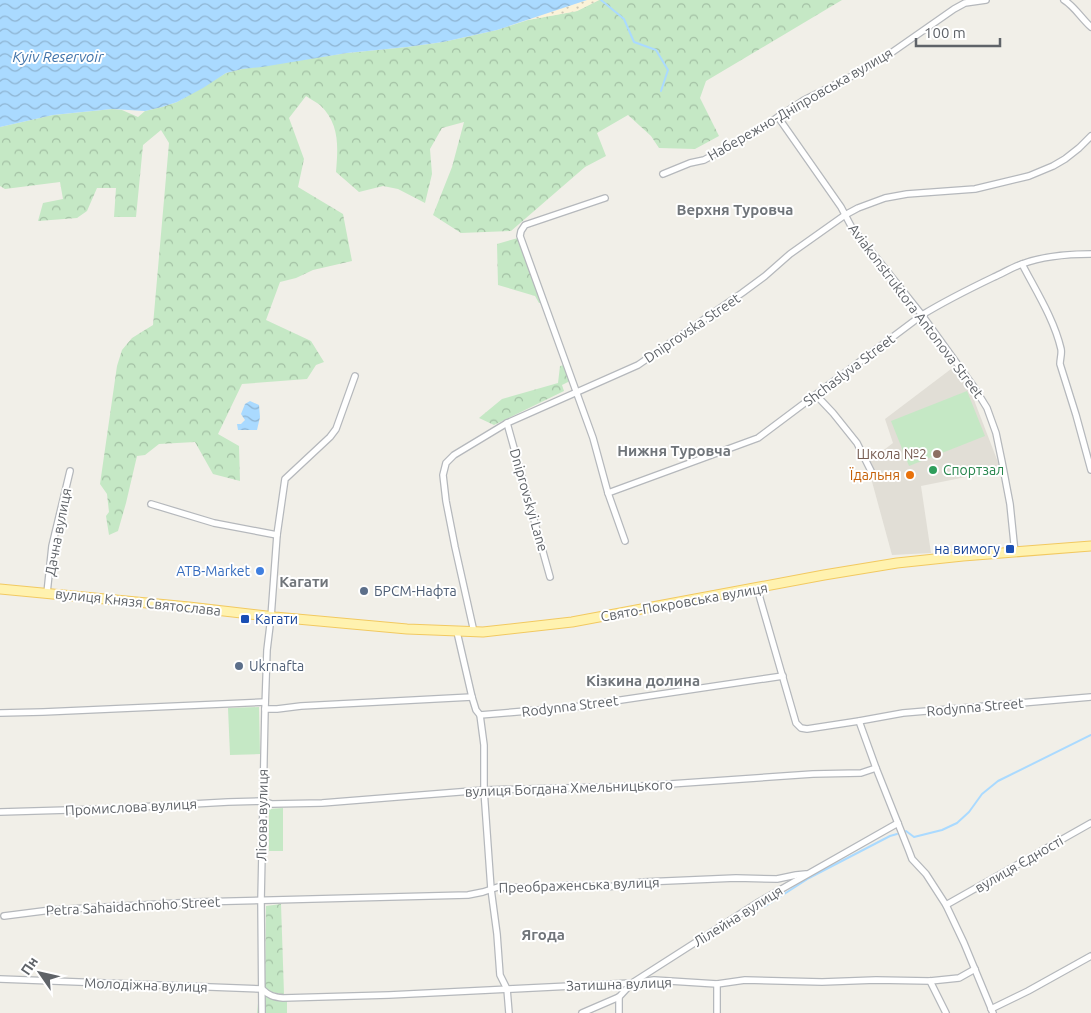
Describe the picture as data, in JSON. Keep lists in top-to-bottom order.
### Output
{
  "streets": {
    "main road": ["вулиця Князя Святослава", "Свято-Покровська вулиця"],
    "street": [
      "Набережно-Дніпровська вулиця",
      "Aviakonstruktora Antonova Street",
      "Dniprovska Street",
      "Shchaslyva Street",
      "Dniprovskyi Lane",
      "Дачна вулиця",
      "Rodynna Street",
      "вулиця Богдана Хмельницького",
      "Промислова вулиця",
      "Лісова вулиця",
      "вулиця Єдності",
      "Преображенська вулиця",
      "Petra Sahaidachnoho Street",
      "Лілейна вулиця",
      "Затишна вулиця",
      "Молодіжна вулиця"
    ]
  },
  "crossings": [
    ["Набережно-Дніпровська вулиця", "Aviakonstruktora Antonova Street"],
    ["Aviakonstruktora Antonova Street", "Dniprovska Street"],
    ["Aviakonstruktora Antonova Street", "Shchaslyva Street"],
    ["Aviakonstruktora Antonova Street", "Свято-Покровська вулиця"],
    ["Dniprovska Street", "Dniprovskyi Lane"],
    ["Dniprovska Street", "Свято-Покровська вулиця"],
    ["Дачна вулиця", "вулиця Князя Святослава"],
    ["вулиця Князя Святослава", "Свято-Покровська вулиця"],
    ["вулиця Князя Святослава", "Лісова вулиця"],
    ["Свято-Покровська вулиця", "Лісова вулиця"],
    ["вулиця Богдана Хмельницького", "Промислова вулиця"],
    ["вулиця Богдана Хмельницького", "Лісова вулиця"],
    ["Промислова вулиця", "Лісова вулиця"],
    ["Лісова вулиця", "Преображенська вулиця"],
    ["Лісова вулиця", "Petra Sahaidachnoho Street"],
    ["Лісова вулиця", "Затишна вулиця"],
    ["Лісова вулиця", "Молодіжна вулиця"],
    ["Преображенська вулиця", "Petra Sahaidachnoho Street"],
    ["Преображенська вулиця", "Лілейна вулиця"],
    ["Лілейна вулиця", "Затишна вулиця"],
    ["Затишна вулиця", "Молодіжна вулиця"]
  ],
  "districts": [
    "Верхня Туровча",
    "Нижня Туровча",
    "Кагати",
    "Кізкина долина",
    "Ягода"
  ],
  "water": ["Kyiv Reservoir"],
  "places": {
    "other": [
      "Школа №2",
      "Спортзал",
      "Їдальня",
      "ATB-Market",
      "БРСМ-Нафта",
      "Ukrnafta"
    ],
    "transit": ["на вимогу", "Кагати"]
  },
  "scale_bar": "100 m",
  "north": "top left"
}
